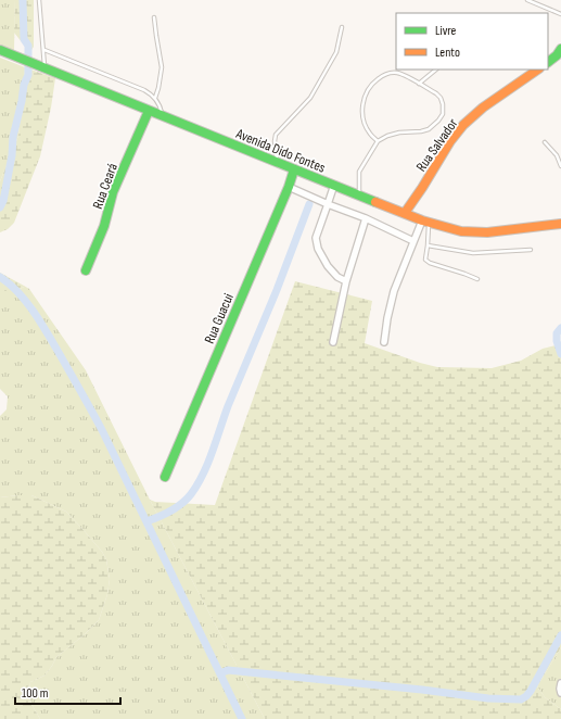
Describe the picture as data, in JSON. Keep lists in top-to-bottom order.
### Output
{
  "streets": {
    "street": [
      "Rua Salvador",
      "Avenida Dido Fontes",
      "Rua Ceará",
      "Rua Guacui"
    ]
  },
  "crossings": [
    ["Rua Salvador", "Avenida Dido Fontes"],
    ["Avenida Dido Fontes", "Rua Ceará"],
    ["Avenida Dido Fontes", "Rua Guacui"]
  ],
  "legend": ["Livre", "Lento"],
  "scale_bar": "100 m"
}
